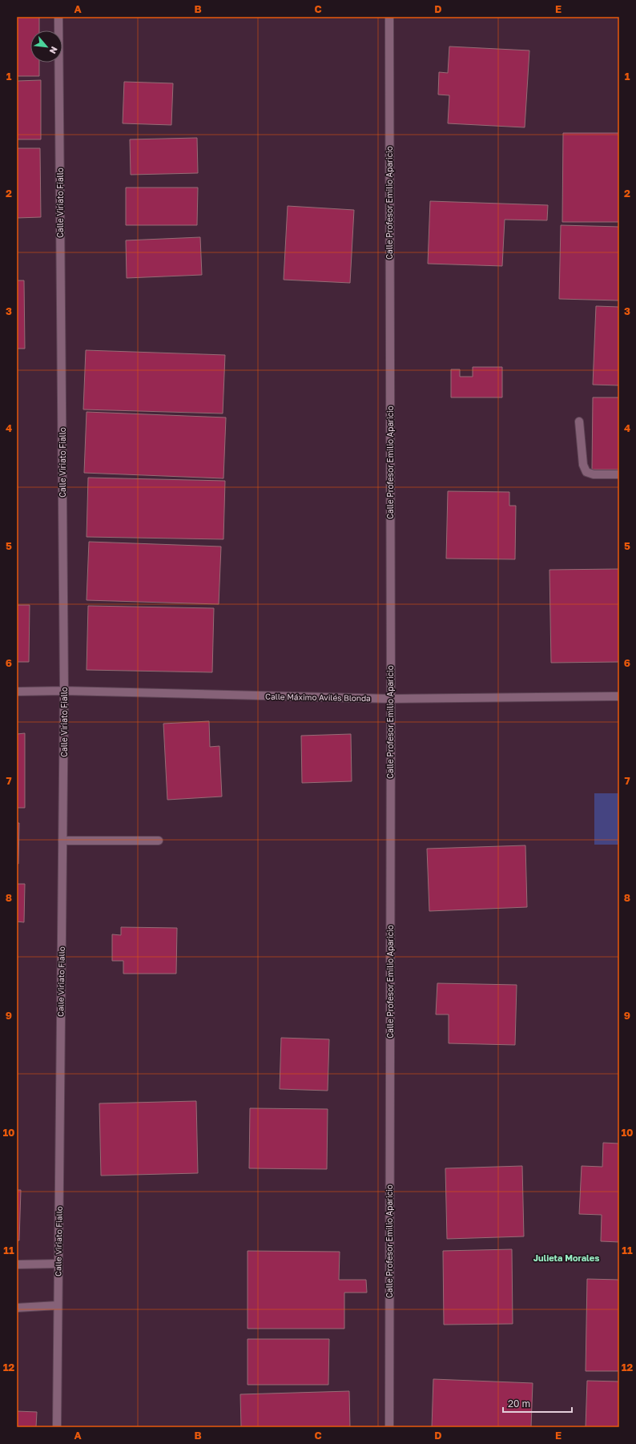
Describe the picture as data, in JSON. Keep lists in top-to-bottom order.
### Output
{
  "streets": {
    "street": ["Calle Viriato Fiallo", "Calle Profesor Emilio Aparicio", "Calle Máximo Avilés Blonda"]
  },
  "crossings": [
    ["Calle Viriato Fiallo", "Calle Máximo Avilés Blonda"],
    ["Calle Profesor Emilio Aparicio", "Calle Máximo Avilés Blonda"]
  ],
  "districts": ["Julieta Morales"],
  "scale_bar": "20 m",
  "north": "bottom right",
  "grid": {
    "columns": [
      "A",
      "B",
      "C",
      "D",
      "E"
    ],
    "rows": [
      "1",
      "2",
      "3",
      "4",
      "5",
      "6",
      "7",
      "8",
      "9",
      "10",
      "11",
      "12"
    ]
  }
}
